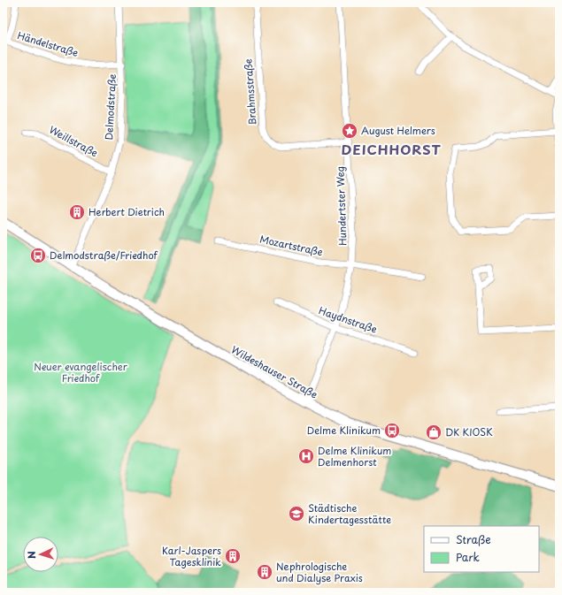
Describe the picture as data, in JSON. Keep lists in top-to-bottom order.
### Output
{
  "streets": {
    "main road": ["Wildeshauser Straße"],
    "street": [
      "Händelstraße",
      "Brahmsstraße",
      "Delmodstraße",
      "Weillstraße",
      "Hundertster Weg",
      "Mozartstraße",
      "Haydnstraße"
    ]
  },
  "crossings": [
    ["Händelstraße", "Delmodstraße"],
    ["Brahmsstraße", "Hundertster Weg"],
    ["Delmodstraße", "Weillstraße"],
    ["Delmodstraße", "Wildeshauser Straße"],
    ["Hundertster Weg", "Mozartstraße"],
    ["Hundertster Weg", "Haydnstraße"],
    ["Hundertster Weg", "Wildeshauser Straße"]
  ],
  "districts": ["DEICHHORST"],
  "parks": ["Neuer evangelischer Friedhof"],
  "places": {
    "place": ["August Helmers"],
    "building": ["Herbert Dietrich", "Karl-Jaspers Tagesklinik", "Nephrologische und Dialyse Praxis"],
    "bus stop": ["Delmodstraße/Friedhof", "Delme Klinikum"],
    "shop": ["DK KIOSK"],
    "hospital": ["Delme Klinikum Delmenhorst"],
    "school or university": ["Städtische Kindertagesstätte"]
  },
  "legend": ["Straße", "Park"],
  "north": "left"
}
